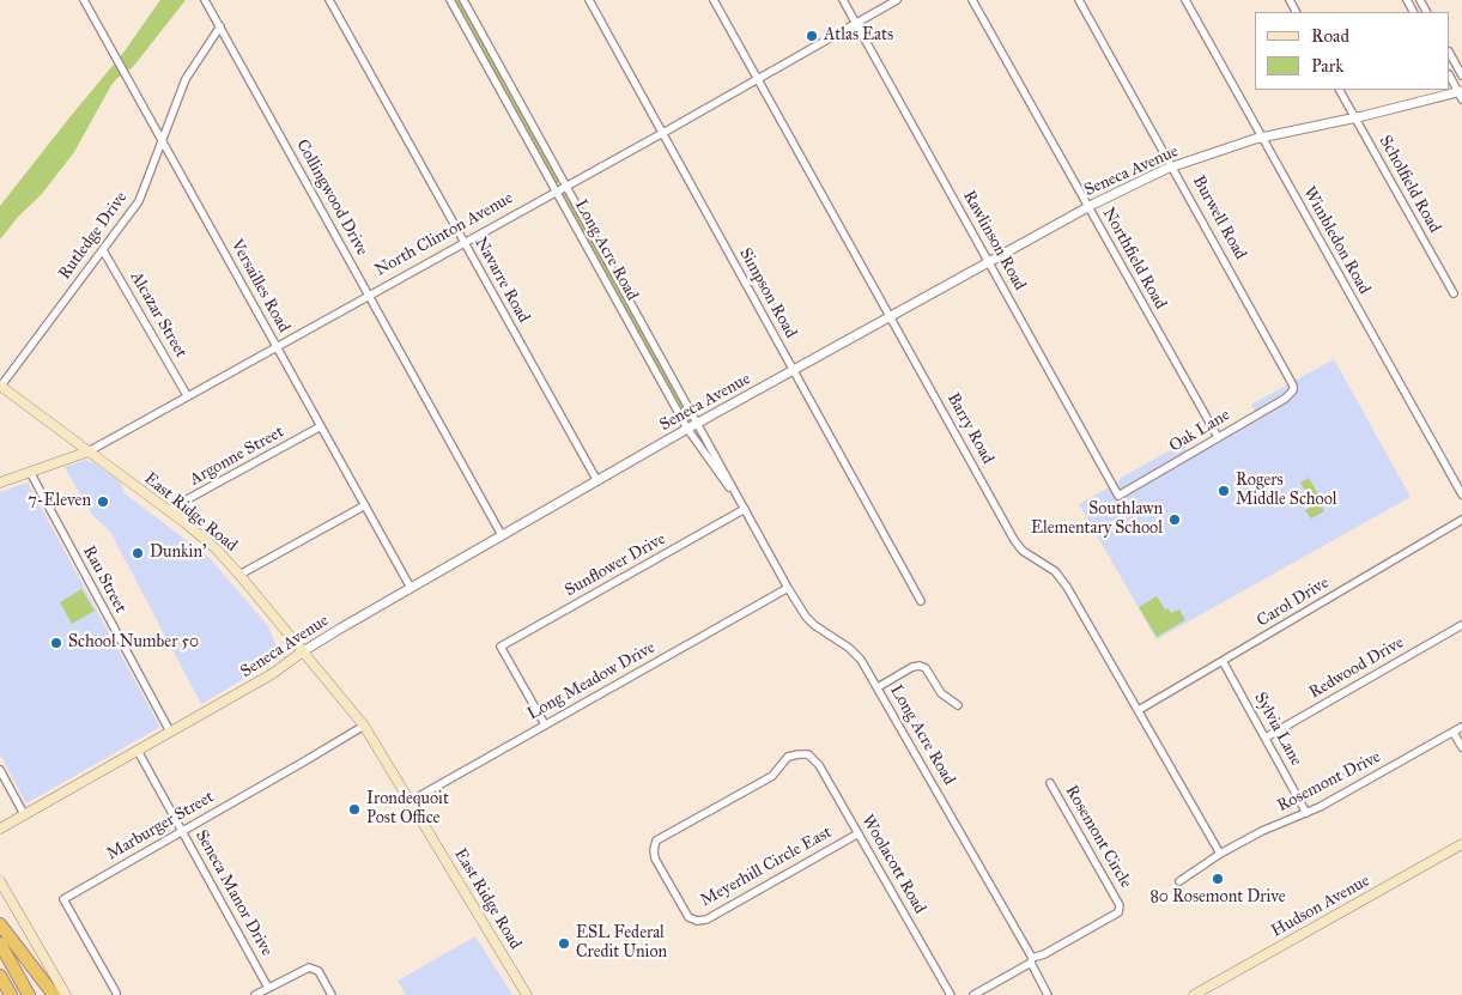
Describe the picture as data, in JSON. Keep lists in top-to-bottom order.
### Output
{
  "streets": {
    "main road": [
      "Seneca Avenue",
      "North Clinton Avenue",
      "East Ridge Road",
      "Hudson Avenue"
    ],
    "street": [
      "Scholfield Road",
      "Collingwood Drive",
      "Burwell Road",
      "Rutledge Drive",
      "Rawlinson Road",
      "Wimbledon Road",
      "Long Acre Road",
      "Northfield Road",
      "Navarre Road",
      "Versailles Road",
      "Simpson Road",
      "Alcazar Street",
      "Barry Road",
      "Oak Lane",
      "Argonne Street",
      "Sunflower Drive",
      "Rau Street",
      "Carol Drive",
      "Redwood Drive",
      "Long Meadow Drive",
      "Sylvia Lane",
      "Rosemont Drive",
      "Marburger Street",
      "Rosemont Circle",
      "Woolacott Road",
      "Meyerhill Circle East",
      "Seneca Manor Drive"
    ]
  },
  "crossings": [
    ["Seneca Avenue", "Scholfield Road"],
    ["Seneca Avenue", "Collingwood Drive"],
    ["Seneca Avenue", "Burwell Road"],
    ["Seneca Avenue", "Rawlinson Road"],
    ["Seneca Avenue", "Wimbledon Road"],
    ["Seneca Avenue", "Long Acre Road"],
    ["Seneca Avenue", "Northfield Road"],
    ["Seneca Avenue", "Navarre Road"],
    ["Seneca Avenue", "Versailles Road"],
    ["Seneca Avenue", "Simpson Road"],
    ["Seneca Avenue", "Barry Road"],
    ["Seneca Avenue", "East Ridge Road"],
    ["Seneca Avenue", "Rau Street"],
    ["Seneca Avenue", "Seneca Manor Drive"],
    ["Collingwood Drive", "North Clinton Avenue"],
    ["Collingwood Drive", "Rutledge Drive"],
    ["Burwell Road", "Oak Lane"],
    ["North Clinton Avenue", "Rawlinson Road"],
    ["North Clinton Avenue", "Long Acre Road"],
    ["North Clinton Avenue", "Navarre Road"],
    ["North Clinton Avenue", "Versailles Road"],
    ["North Clinton Avenue", "Simpson Road"],
    ["North Clinton Avenue", "Alcazar Street"],
    ["North Clinton Avenue", "Barry Road"],
    ["North Clinton Avenue", "East Ridge Road"],
    ["North Clinton Avenue", "Rau Street"],
    ["Rutledge Drive", "Versailles Road"],
    ["Rutledge Drive", "Alcazar Street"],
    ["Rutledge Drive", "East Ridge Road"],
    ["Rawlinson Road", "Oak Lane"],
    ["Long Acre Road", "Sunflower Drive"],
    ["Long Acre Road", "Long Meadow Drive"],
    ["Long Acre Road", "Rosemont Circle"],
    ["Northfield Road", "Oak Lane"],
    ["Versailles Road", "Argonne Street"],
    ["Barry Road", "Carol Drive"],
    ["Barry Road", "Rosemont Drive"],
    ["Argonne Street", "East Ridge Road"],
    ["East Ridge Road", "Long Meadow Drive"],
    ["East Ridge Road", "Marburger Street"],
    ["Sunflower Drive", "Long Meadow Drive"],
    ["Carol Drive", "Sylvia Lane"],
    ["Redwood Drive", "Sylvia Lane"],
    ["Sylvia Lane", "Rosemont Drive"],
    ["Marburger Street", "Seneca Manor Drive"],
    ["Woolacott Road", "Meyerhill Circle East"]
  ],
  "places": [
    "Atlas Eats",
    "Rogers Middle School",
    "7-Eleven",
    "Southlawn Elementary School",
    "Dunkin'",
    "School Number 50",
    "Irondequoit Post Office",
    "80 Rosemont Drive",
    "ESL Federal Credit Union"
  ],
  "legend": ["Road", "Park"]
}
